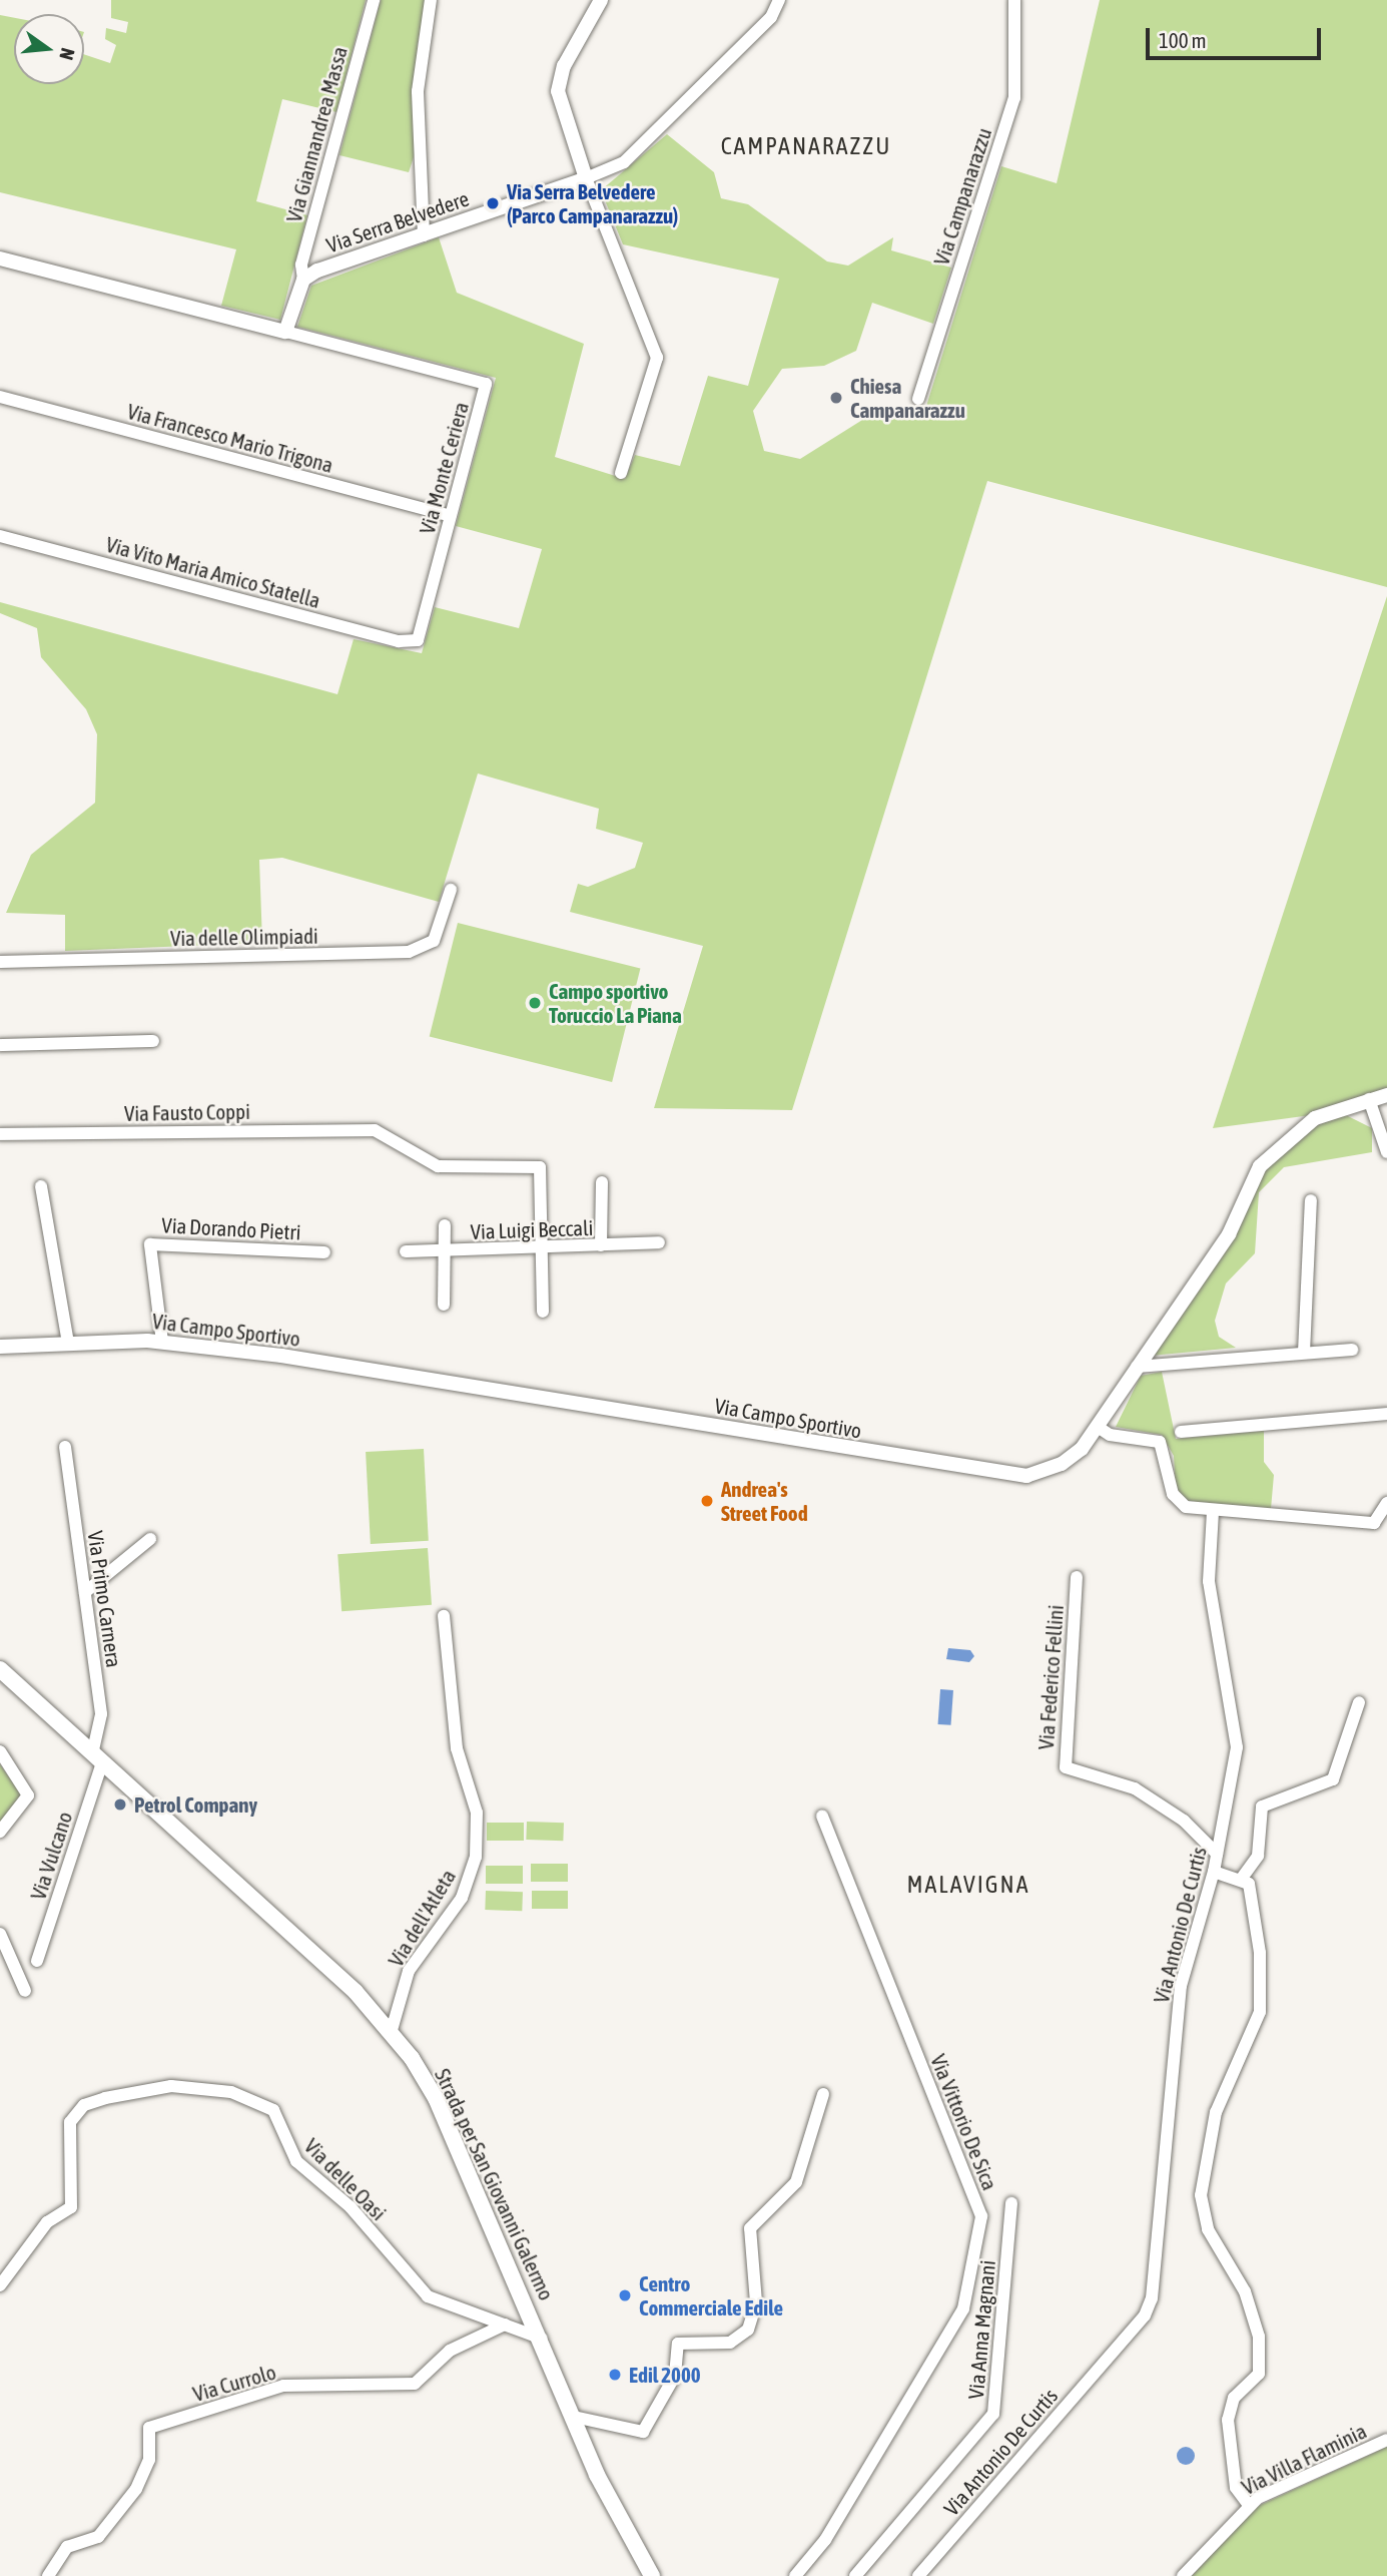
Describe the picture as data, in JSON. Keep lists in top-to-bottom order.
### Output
{
  "streets": {
    "main road": ["Strada per San Giovanni Galermo"],
    "street": [
      "Via Giannandrea Massa",
      "Via Campanarazzu",
      "Via Serra Belvedere",
      "Via Francesco Mario Trigona",
      "Via Monte Ceriera",
      "Via Vito Maria Amico Statella",
      "Via delle Olimpiadi",
      "Via Fausto Coppi",
      "Via Dorando Pietri",
      "Via Luigi Beccali",
      "Via Campo Sportivo",
      "Via Primo Carnera",
      "Via Federico Fellini",
      "Via Vulcano",
      "Via dell'Atleta",
      "Via Antonio De Curtis",
      "Via Vittorio De Sica",
      "Via delle Oasi",
      "Via Anna Magnani",
      "Via Currolo",
      "Via Villa Flaminia"
    ]
  },
  "crossings": [
    ["Via Giannandrea Massa", "Via Serra Belvedere"],
    ["Via Francesco Mario Trigona", "Via Monte Ceriera"],
    ["Via Monte Ceriera", "Via Vito Maria Amico Statella"],
    ["Via Fausto Coppi", "Via Luigi Beccali"],
    ["Via Dorando Pietri", "Via Campo Sportivo"],
    ["Via Primo Carnera", "Via Vulcano"],
    ["Via Primo Carnera", "Strada per San Giovanni Galermo"],
    ["Via Federico Fellini", "Via Antonio De Curtis"],
    ["Via Vulcano", "Strada per San Giovanni Galermo"],
    ["Via dell'Atleta", "Strada per San Giovanni Galermo"],
    ["Via delle Oasi", "Strada per San Giovanni Galermo"],
    ["Via delle Oasi", "Via Currolo"]
  ],
  "districts": ["CAMPANARAZZU", "MALAVIGNA"],
  "places": [
    "Via Serra Belvedere (Parco Campanarazzu)",
    "Chiesa Campanarazzu",
    "Campo sportivo Toruccio La Piana",
    "Andrea's Street Food",
    "Petrol Company",
    "Centro Commerciale Edile",
    "Edil 2000"
  ],
  "scale_bar": "100 m",
  "north": "right"
}
